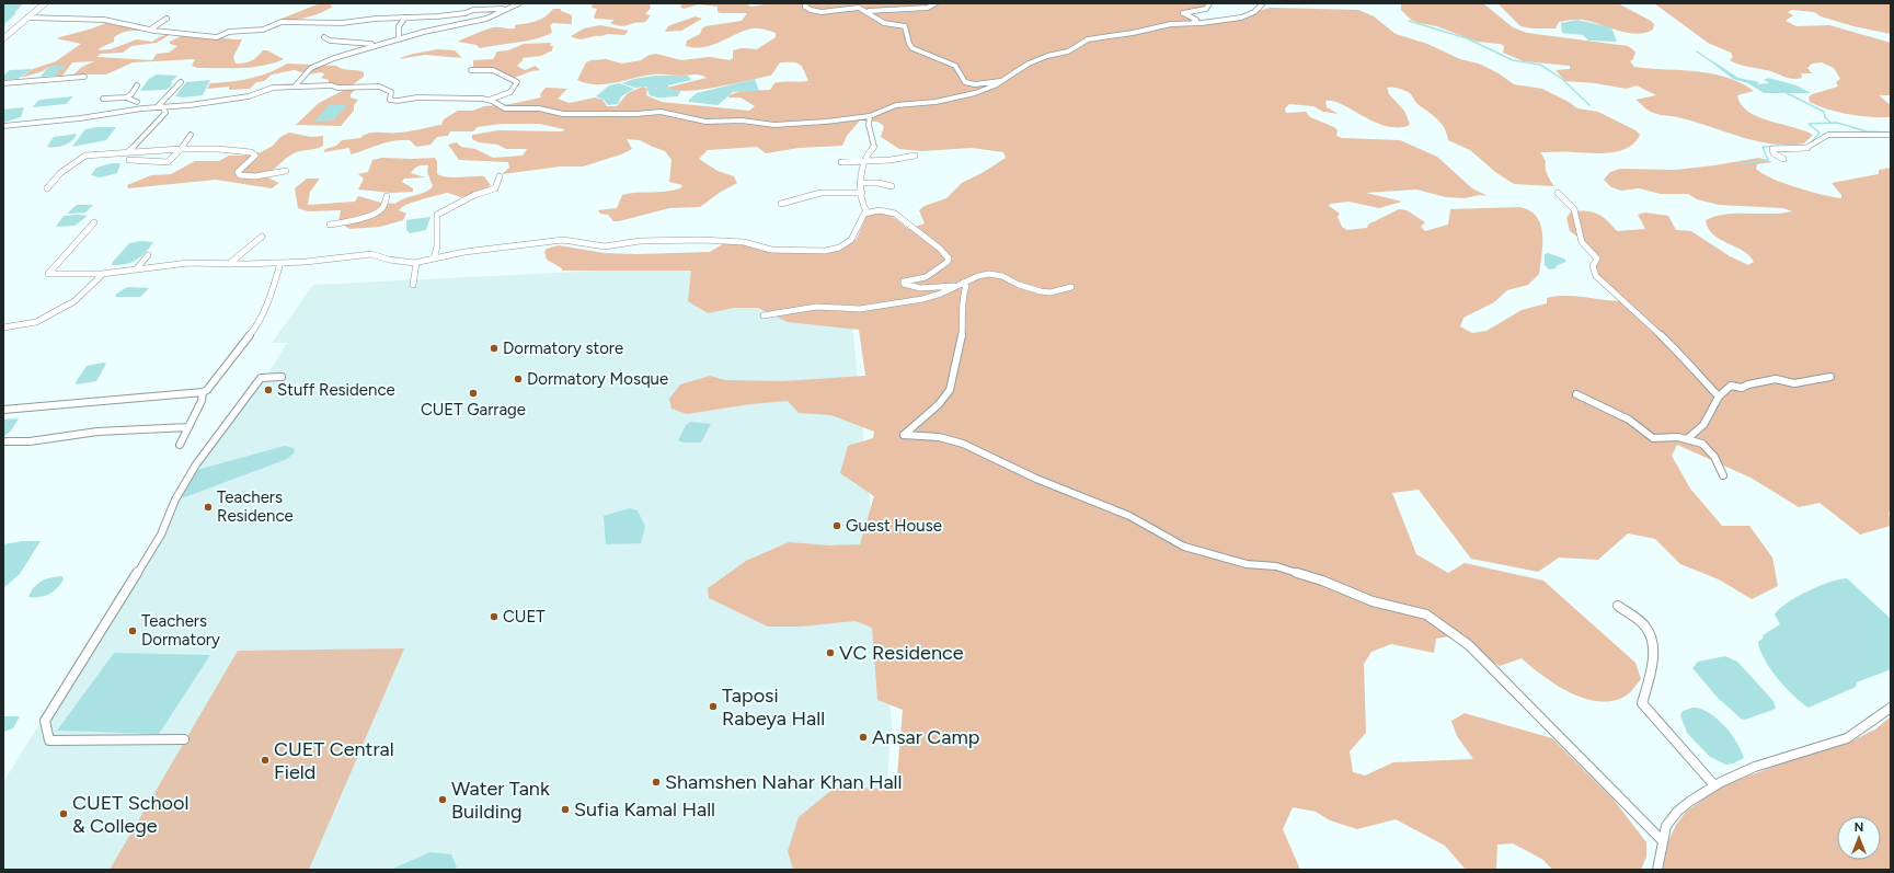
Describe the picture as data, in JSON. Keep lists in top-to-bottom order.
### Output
{
  "places": [
    "Dormatory store",
    "Dormatory Mosque",
    "Stuff Residence",
    "CUET Garrage",
    "Teachers Residence",
    "Guest House",
    "CUET",
    "Teachers Dormatory",
    "VC Residence",
    "Taposi Rabeya Hall",
    "Ansar Camp",
    "CUET Central Field",
    "Shamshen Nahar Khan Hall",
    "Water Tank Building",
    "Sufia Kamal Hall",
    "CUET School & College"
  ],
  "north": "top"
}
